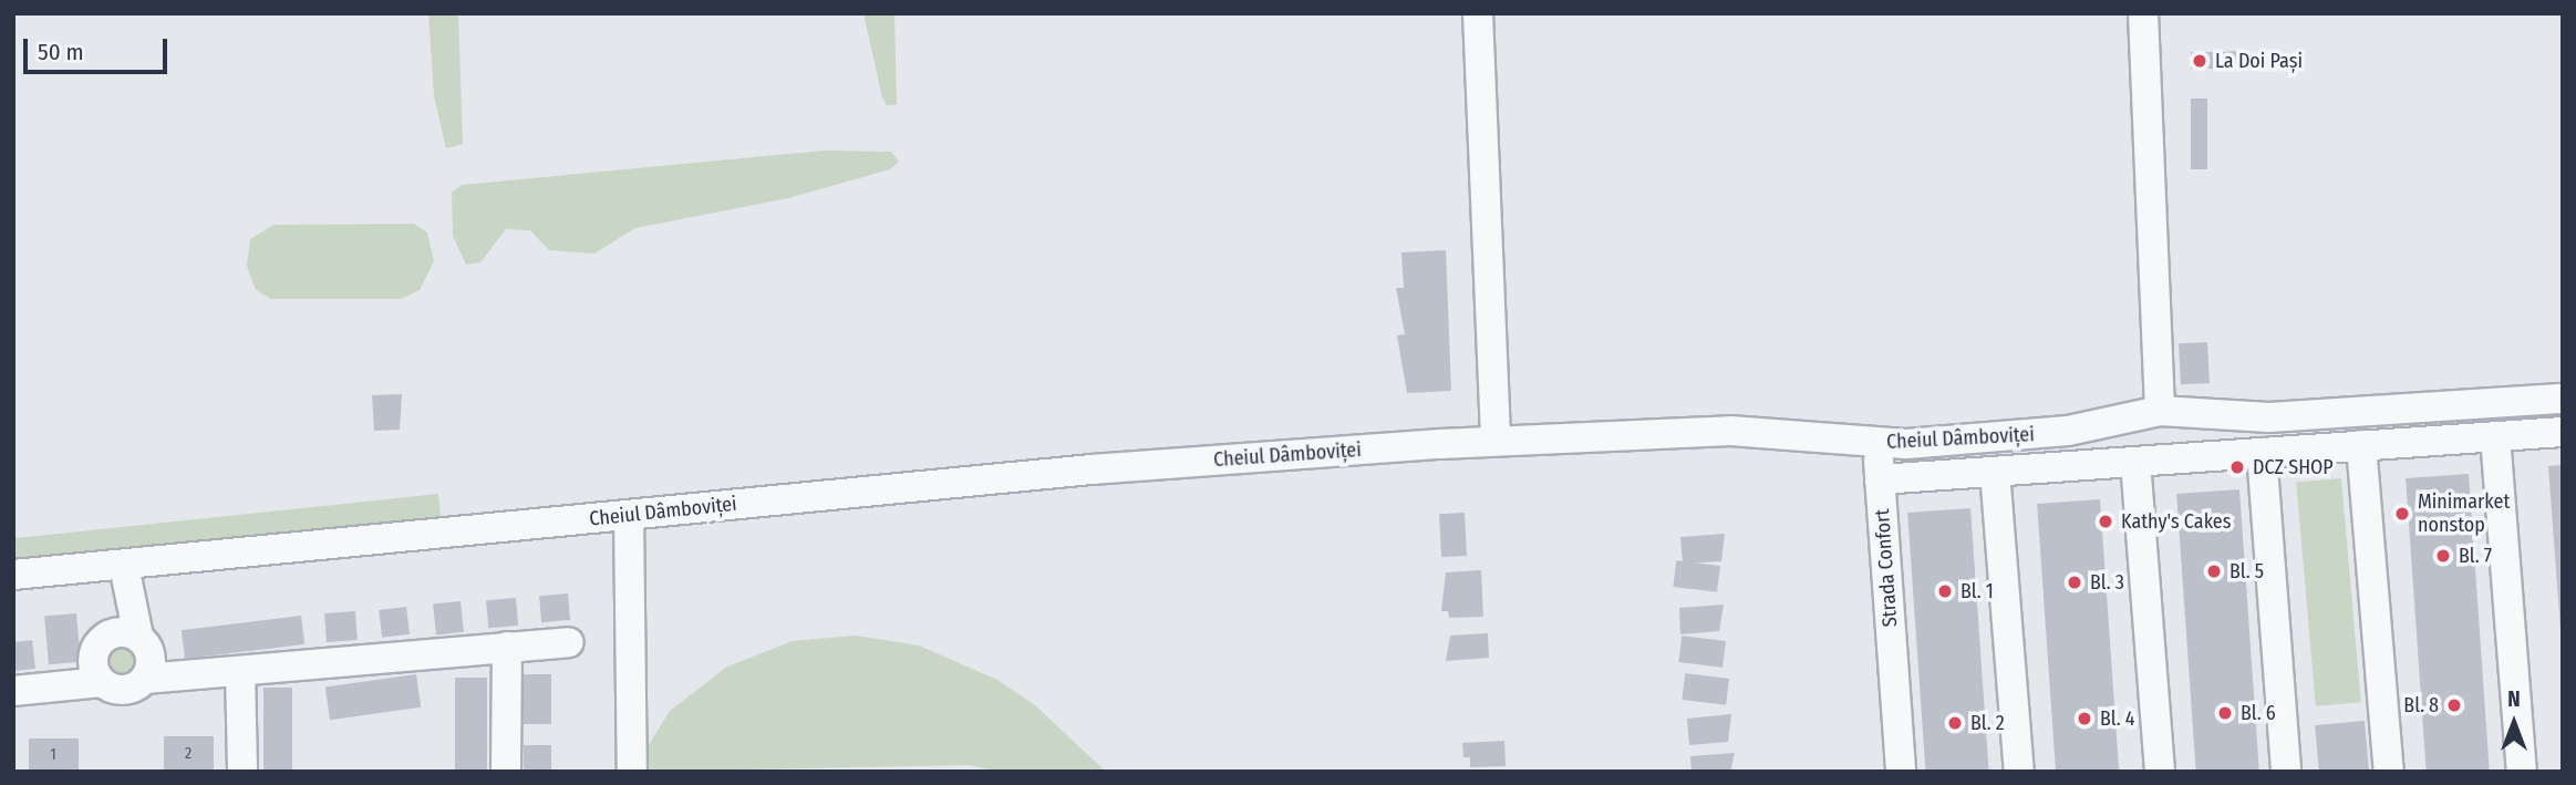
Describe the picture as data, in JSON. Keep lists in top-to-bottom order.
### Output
{
  "streets": {
    "street": ["Cheiul Dâmboviței", "Strada Confort"]
  },
  "crossings": [
    ["Cheiul Dâmboviței", "Strada Confort"]
  ],
  "places": [
    "La Doi Pași",
    "DCZ SHOP",
    "Minimarket nonstop",
    "Kathy's Cakes",
    "Bl. 7",
    "Bl. 5",
    "Bl. 3",
    "Bl. 1",
    "Bl. 8",
    "Bl. 6",
    "Bl. 4",
    "Bl. 2"
  ],
  "house_numbers": ["2", "1"],
  "scale_bar": "50 m",
  "north": "top"
}
